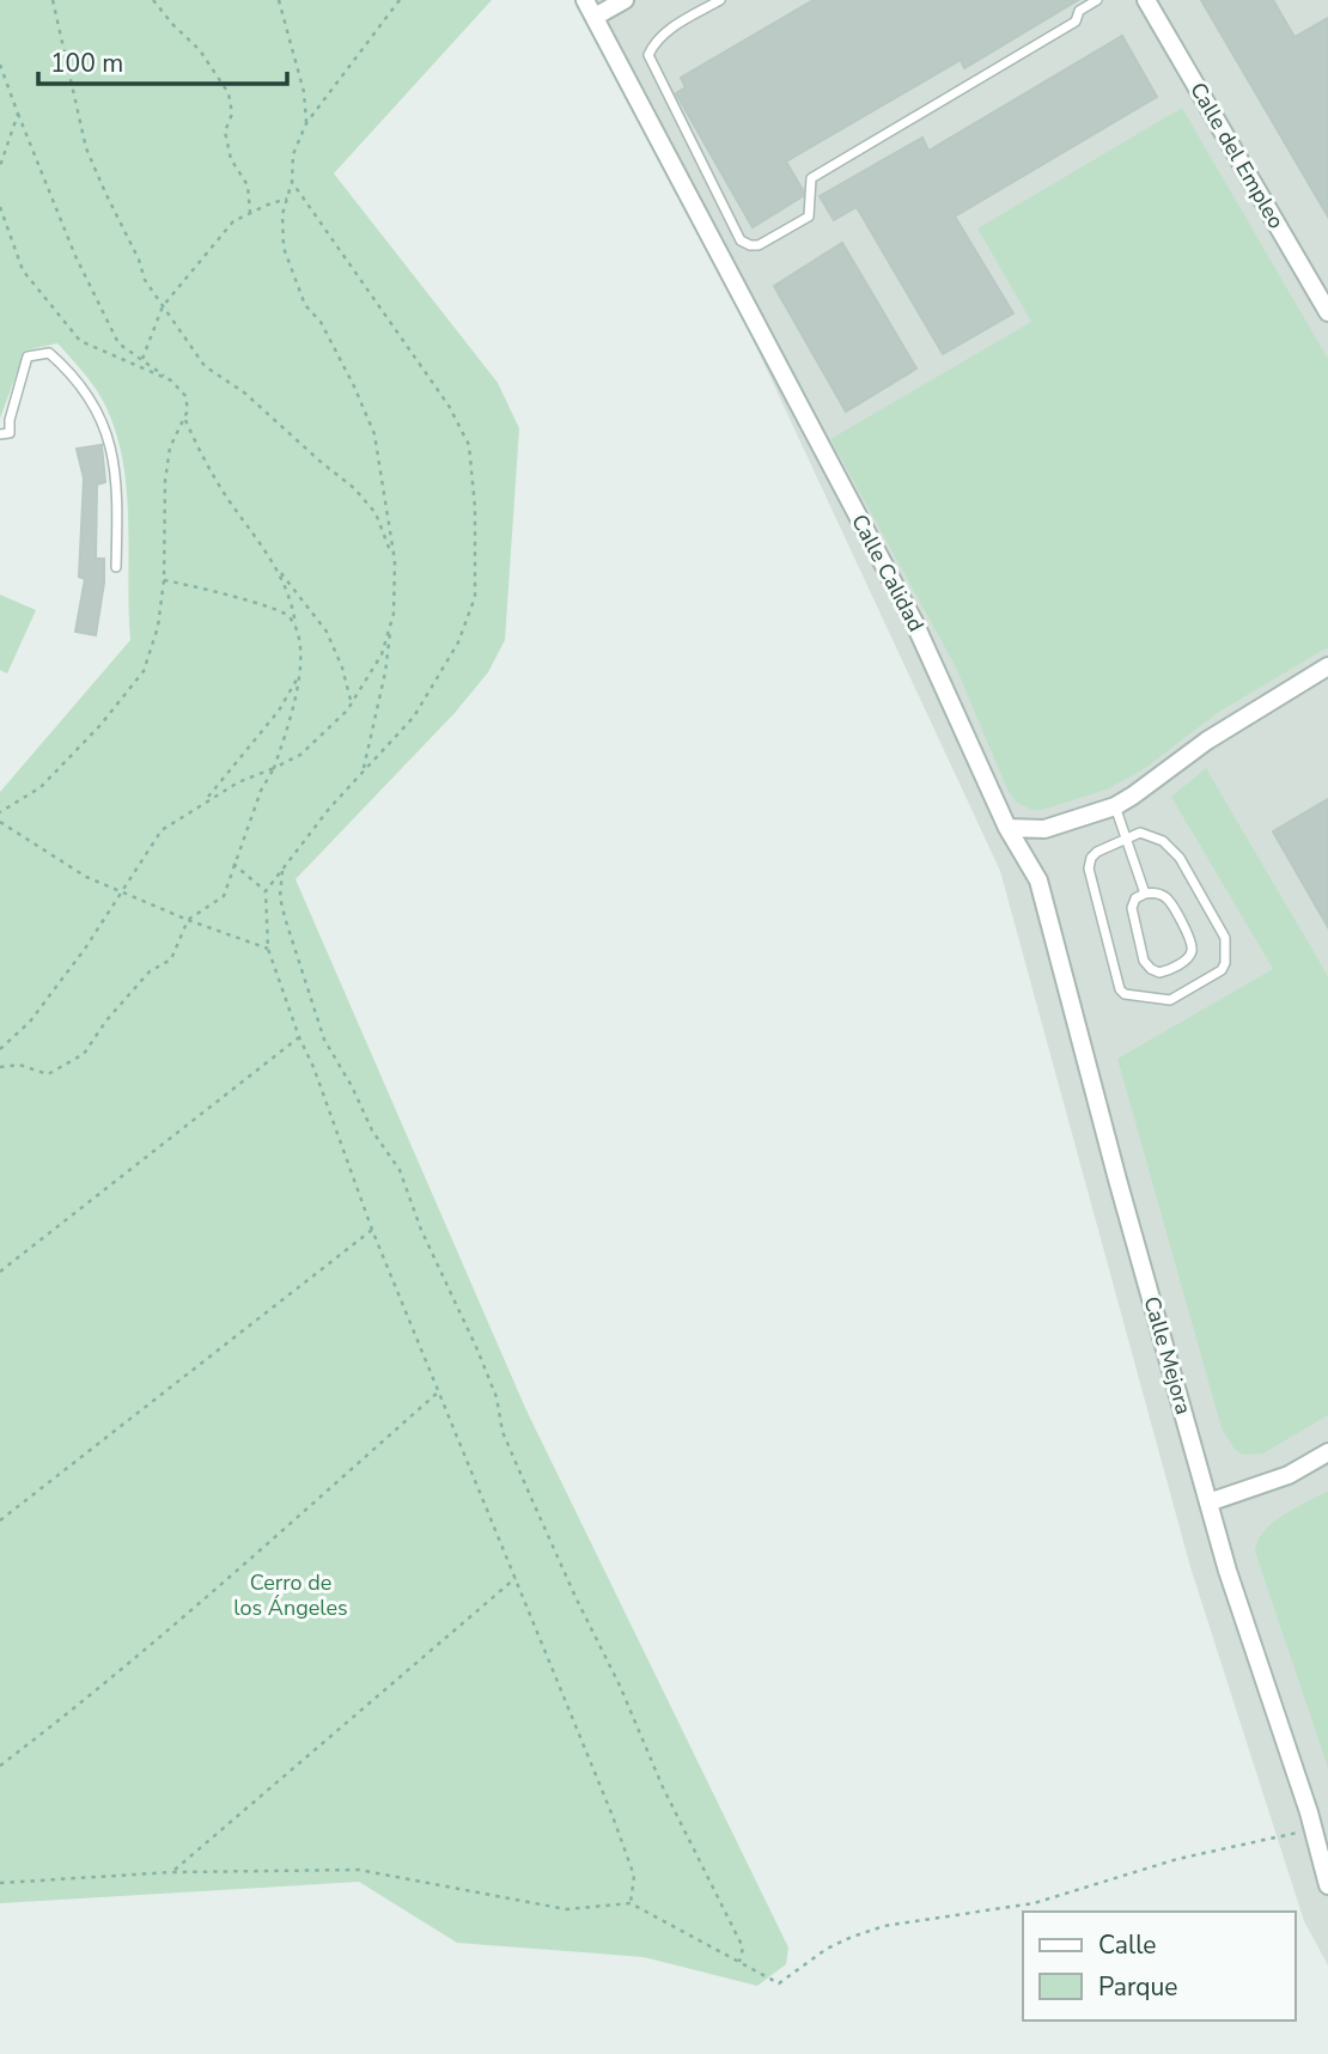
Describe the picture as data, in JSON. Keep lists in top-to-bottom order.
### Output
{
  "streets": {
    "street": ["Calle del Empleo", "Calle Calidad", "Calle Mejora"]
  },
  "crossings": [
    ["Calle Calidad", "Calle Mejora"]
  ],
  "parks": ["Cerro de los Ángeles"],
  "legend": ["Calle", "Parque"],
  "scale_bar": "100 m"
}
